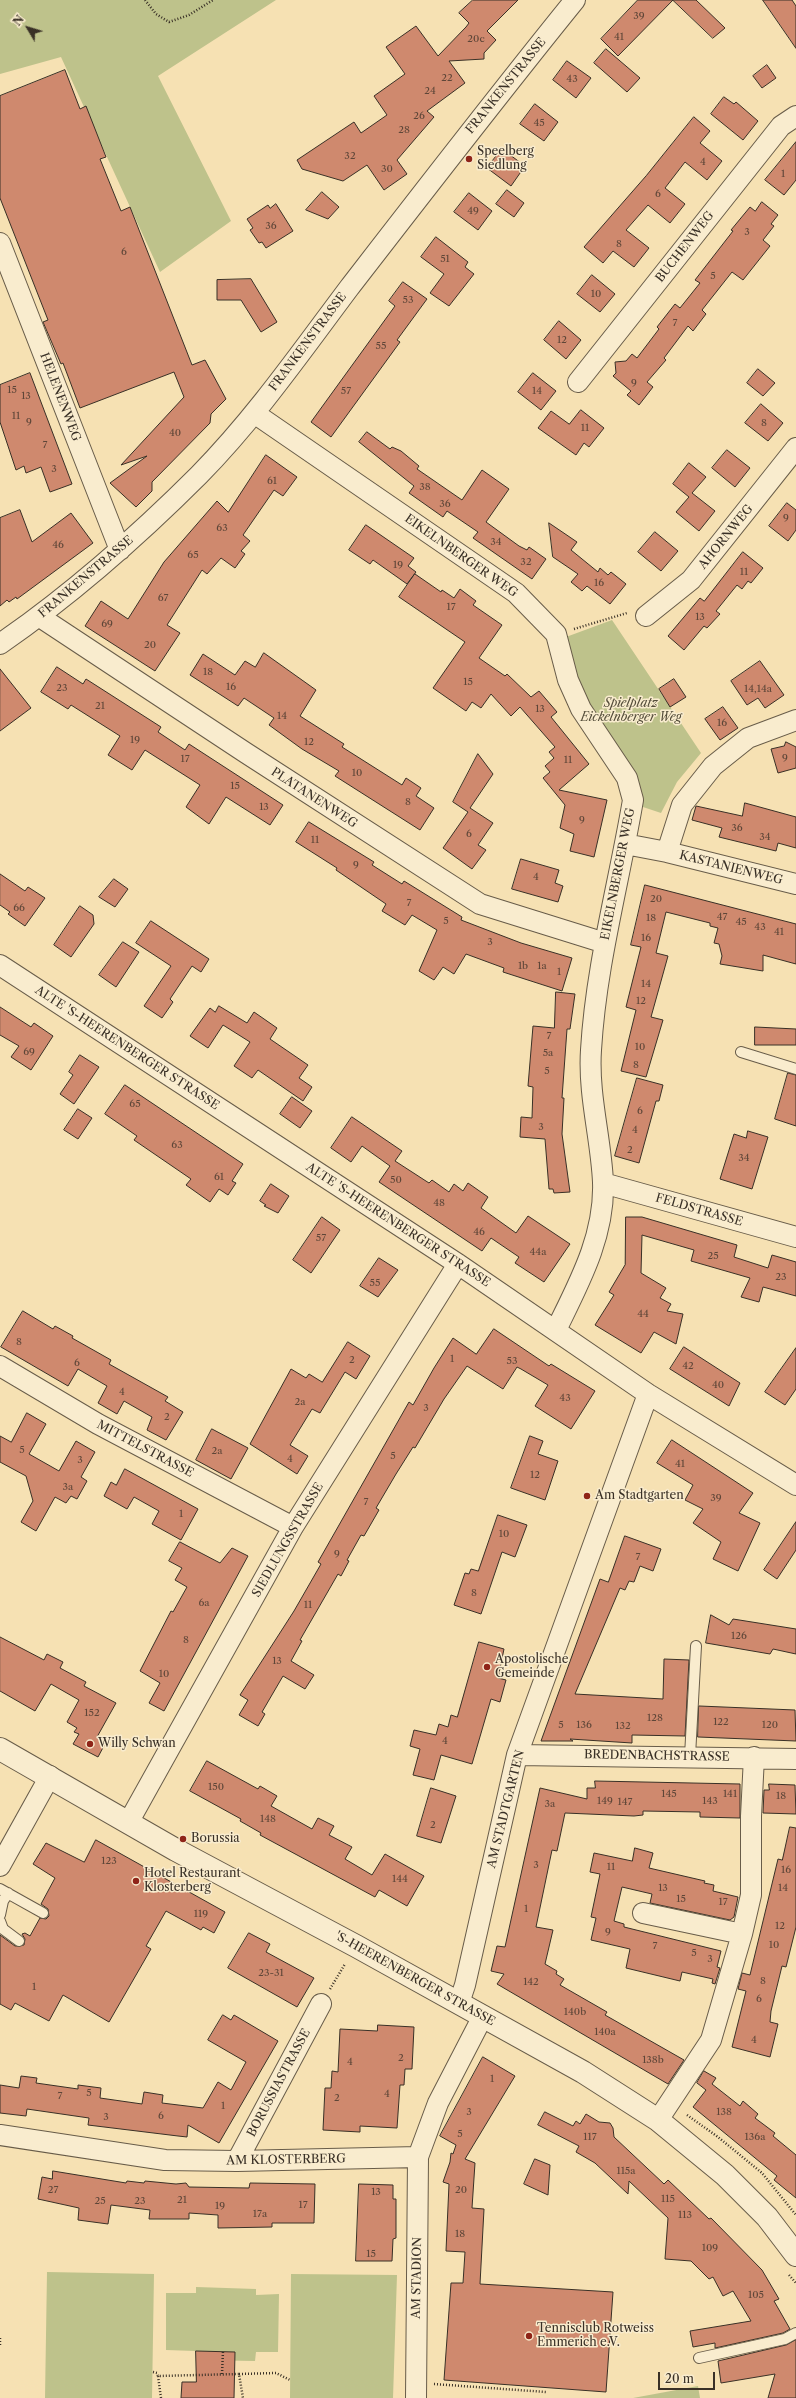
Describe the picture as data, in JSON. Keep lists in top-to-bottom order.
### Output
{
  "streets": {
    "street": [
      "FRANKENSTRASSE",
      "BUCHENWEG",
      "HELENENWEG",
      "AHORNWEG",
      "EIKELNBERGER WEG",
      "PLATANENWEG",
      "KASTANIENWEG",
      "ALTE 'S-HEERENBERGER STRASSE",
      "FELDSTRASSE",
      "MITTELSTRASSE",
      "SIEDLUNGSSTRASSE",
      "BREDENBACHSTRASSE",
      "AM STADTGARTEN",
      "'S-HEERENBERGER STRASSE",
      "BORUSSIASTRASSE",
      "AM KLOSTERBERG",
      "AM STADION"
    ]
  },
  "crossings": [
    ["FRANKENSTRASSE", "HELENENWEG"],
    ["FRANKENSTRASSE", "EIKELNBERGER WEG"],
    ["FRANKENSTRASSE", "PLATANENWEG"],
    ["EIKELNBERGER WEG", "PLATANENWEG"],
    ["EIKELNBERGER WEG", "KASTANIENWEG"],
    ["EIKELNBERGER WEG", "ALTE 'S-HEERENBERGER STRASSE"],
    ["EIKELNBERGER WEG", "FELDSTRASSE"],
    ["ALTE 'S-HEERENBERGER STRASSE", "SIEDLUNGSSTRASSE"],
    ["ALTE 'S-HEERENBERGER STRASSE", "AM STADTGARTEN"],
    ["MITTELSTRASSE", "SIEDLUNGSSTRASSE"],
    ["SIEDLUNGSSTRASSE", "'S-HEERENBERGER STRASSE"],
    ["BREDENBACHSTRASSE", "AM STADTGARTEN"],
    ["AM STADTGARTEN", "'S-HEERENBERGER STRASSE"],
    ["BORUSSIASTRASSE", "AM KLOSTERBERG"],
    ["AM KLOSTERBERG", "AM STADION"]
  ],
  "parks": ["Spielplatz Eickelnberger Weg"],
  "places": [
    "Speelberg Siedlung",
    "Am Stadtgarten",
    "Apostolische Gemeinde",
    "Willy Schwan",
    "Borussia",
    "Hotel Restaurant Klosterberg",
    "Tennisclub Rotweiss Emmerich e.V."
  ],
  "house_numbers": [
    "39",
    "41",
    "20c",
    "22",
    "43",
    "24",
    "26",
    "45",
    "28",
    "32",
    "4",
    "30",
    "1",
    "6",
    "49",
    "36",
    "3",
    "8",
    "6",
    "51",
    "5",
    "10",
    "53",
    "7",
    "12",
    "55",
    "9",
    "15",
    "57",
    "14",
    "13",
    "11",
    "9",
    "8",
    "11",
    "40",
    "7",
    "3",
    "61",
    "38",
    "36",
    "9",
    "63",
    "34",
    "46",
    "65",
    "32",
    "19",
    "11",
    "16",
    "67",
    "17",
    "13",
    "69",
    "20",
    "18",
    "15",
    "16",
    "23",
    "14,14a",
    "21",
    "13",
    "14",
    "16",
    "19",
    "12",
    "9",
    "17",
    "11",
    "10",
    "15",
    "8",
    "13",
    "9",
    "36",
    "6",
    "34",
    "11",
    "9",
    "4",
    "20",
    "7",
    "66",
    "47",
    "18",
    "5",
    "45",
    "43",
    "41",
    "16",
    "3",
    "1b",
    "1a",
    "1",
    "14",
    "12",
    "7",
    "10",
    "69",
    "5a",
    "8",
    "5",
    "65",
    "6",
    "3",
    "4",
    "63",
    "2",
    "34",
    "61",
    "50",
    "48",
    "46",
    "57",
    "44a",
    "25",
    "23",
    "55",
    "44",
    "8",
    "1",
    "2",
    "53",
    "6",
    "42",
    "40",
    "4",
    "43",
    "2a",
    "3",
    "2",
    "5",
    "2a",
    "5",
    "4",
    "3",
    "41",
    "12",
    "3a",
    "39",
    "7",
    "1",
    "10",
    "9",
    "7",
    "8",
    "6a",
    "11",
    "126",
    "8",
    "13",
    "10",
    "152",
    "128",
    "122",
    "5",
    "136",
    "120",
    "132",
    "4",
    "150",
    "145",
    "141",
    "18",
    "149",
    "143",
    "147",
    "3a",
    "148",
    "2",
    "123",
    "3",
    "11",
    "16",
    "144",
    "13",
    "14",
    "15",
    "17",
    "1",
    "119",
    "12",
    "9",
    "10",
    "7",
    "5",
    "3",
    "23-31",
    "8",
    "142",
    "1",
    "6",
    "140b",
    "140a",
    "4",
    "2",
    "138b",
    "4",
    "1",
    "5",
    "4",
    "7",
    "2",
    "1",
    "3",
    "138",
    "6",
    "3",
    "5",
    "117",
    "136a",
    "115a",
    "27",
    "20",
    "13",
    "115",
    "21",
    "25",
    "23",
    "17",
    "19",
    "17a",
    "113",
    "18",
    "109",
    "15",
    "105"
  ],
  "scale_bar": "20 m",
  "north": "top left"
}
